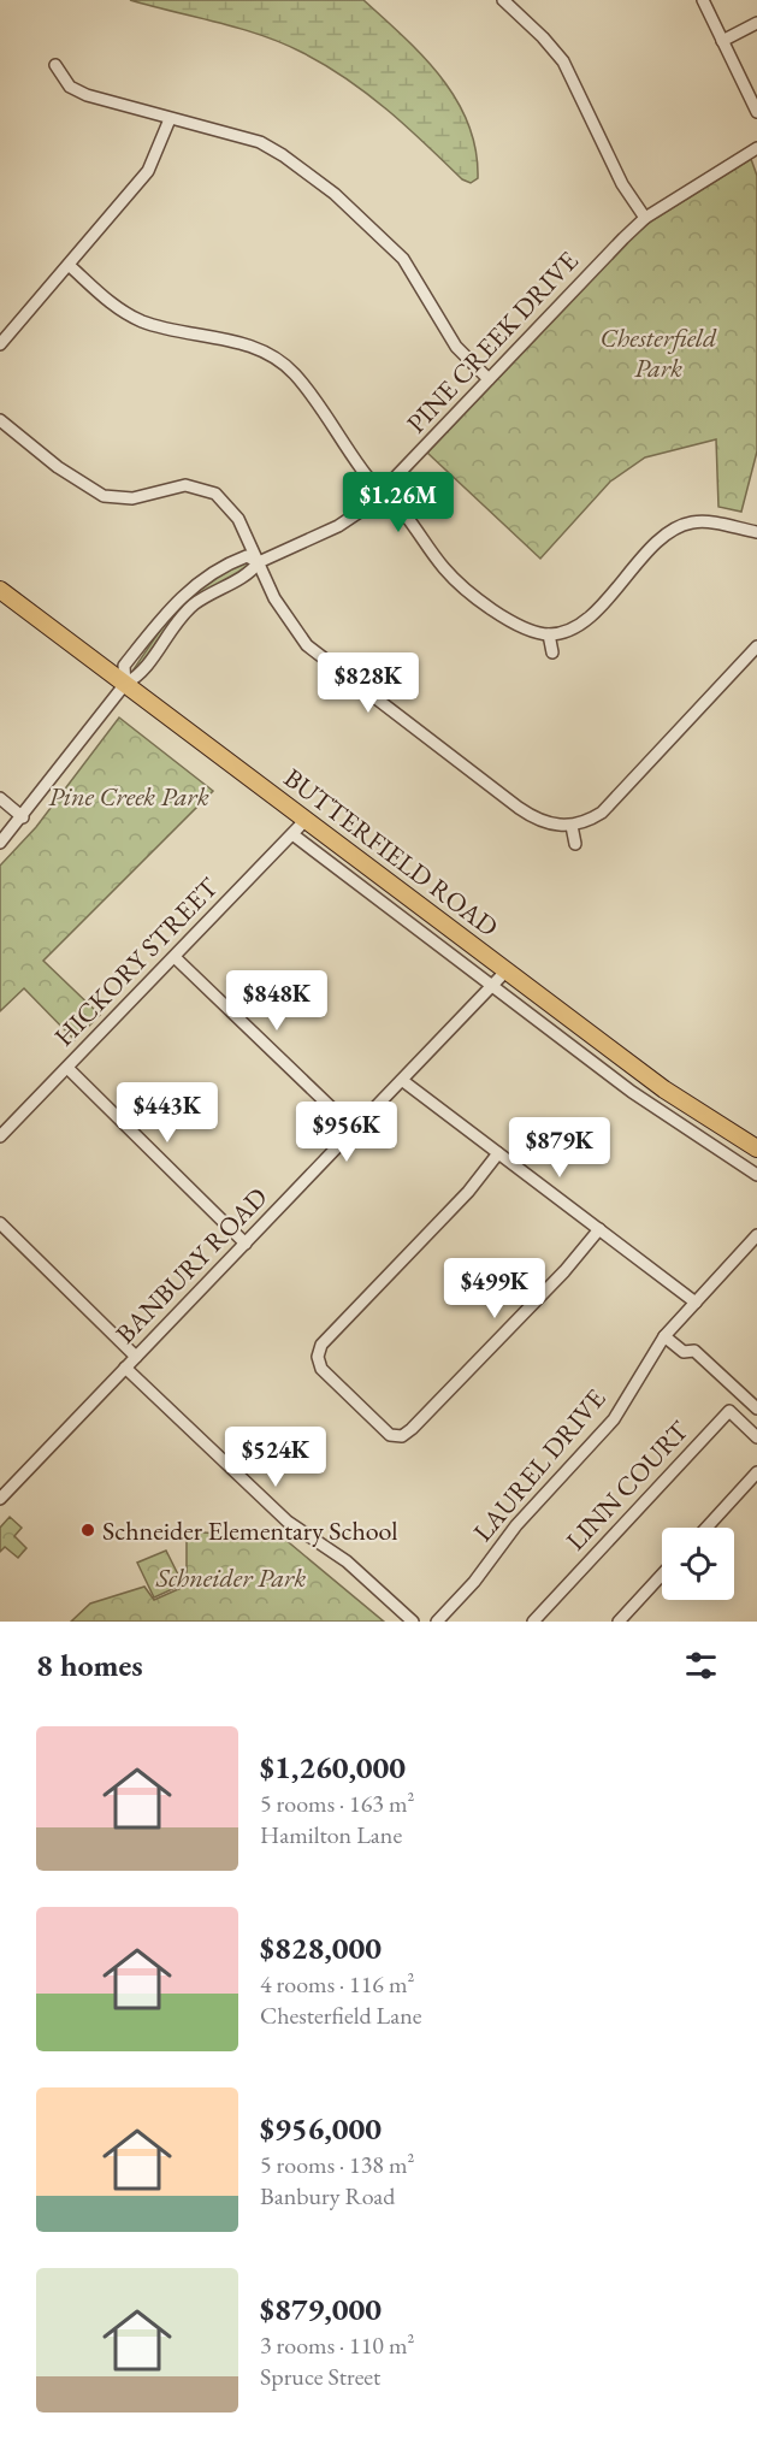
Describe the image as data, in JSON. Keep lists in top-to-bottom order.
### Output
{
  "streets": {
    "main road": ["BUTTERFIELD ROAD"],
    "street": [
      "PINE CREEK DRIVE",
      "HICKORY STREET",
      "BANBURY ROAD",
      "LAUREL DRIVE",
      "LINN COURT"
    ]
  },
  "crossings": [
    ["PINE CREEK DRIVE", "BUTTERFIELD ROAD"],
    ["BUTTERFIELD ROAD", "HICKORY STREET"],
    ["BUTTERFIELD ROAD", "BANBURY ROAD"]
  ],
  "parks": ["Chesterfield Park", "Pine Creek Park", "Schneider Park"],
  "places": ["Schneider Elementary School"],
  "page": {
    "price": [
      "$1.26M",
      "$828K",
      "$848K",
      "$443K",
      "$956K",
      "$879K",
      "$499K",
      "$524K"
    ],
    "heading": "8 homes",
    "list": [
      {
        "name": "$1,260,000",
        "note": "5 rooms · 163 m² · Hamilton Lane"
      },
      {
        "name": "$828,000",
        "note": "4 rooms · 116 m² · Chesterfield Lane"
      },
      {
        "name": "$956,000",
        "note": "5 rooms · 138 m² · Banbury Road"
      },
      {
        "name": "$879,000",
        "note": "3 rooms · 110 m² · Spruce Street"
      }
    ]
  }
}
